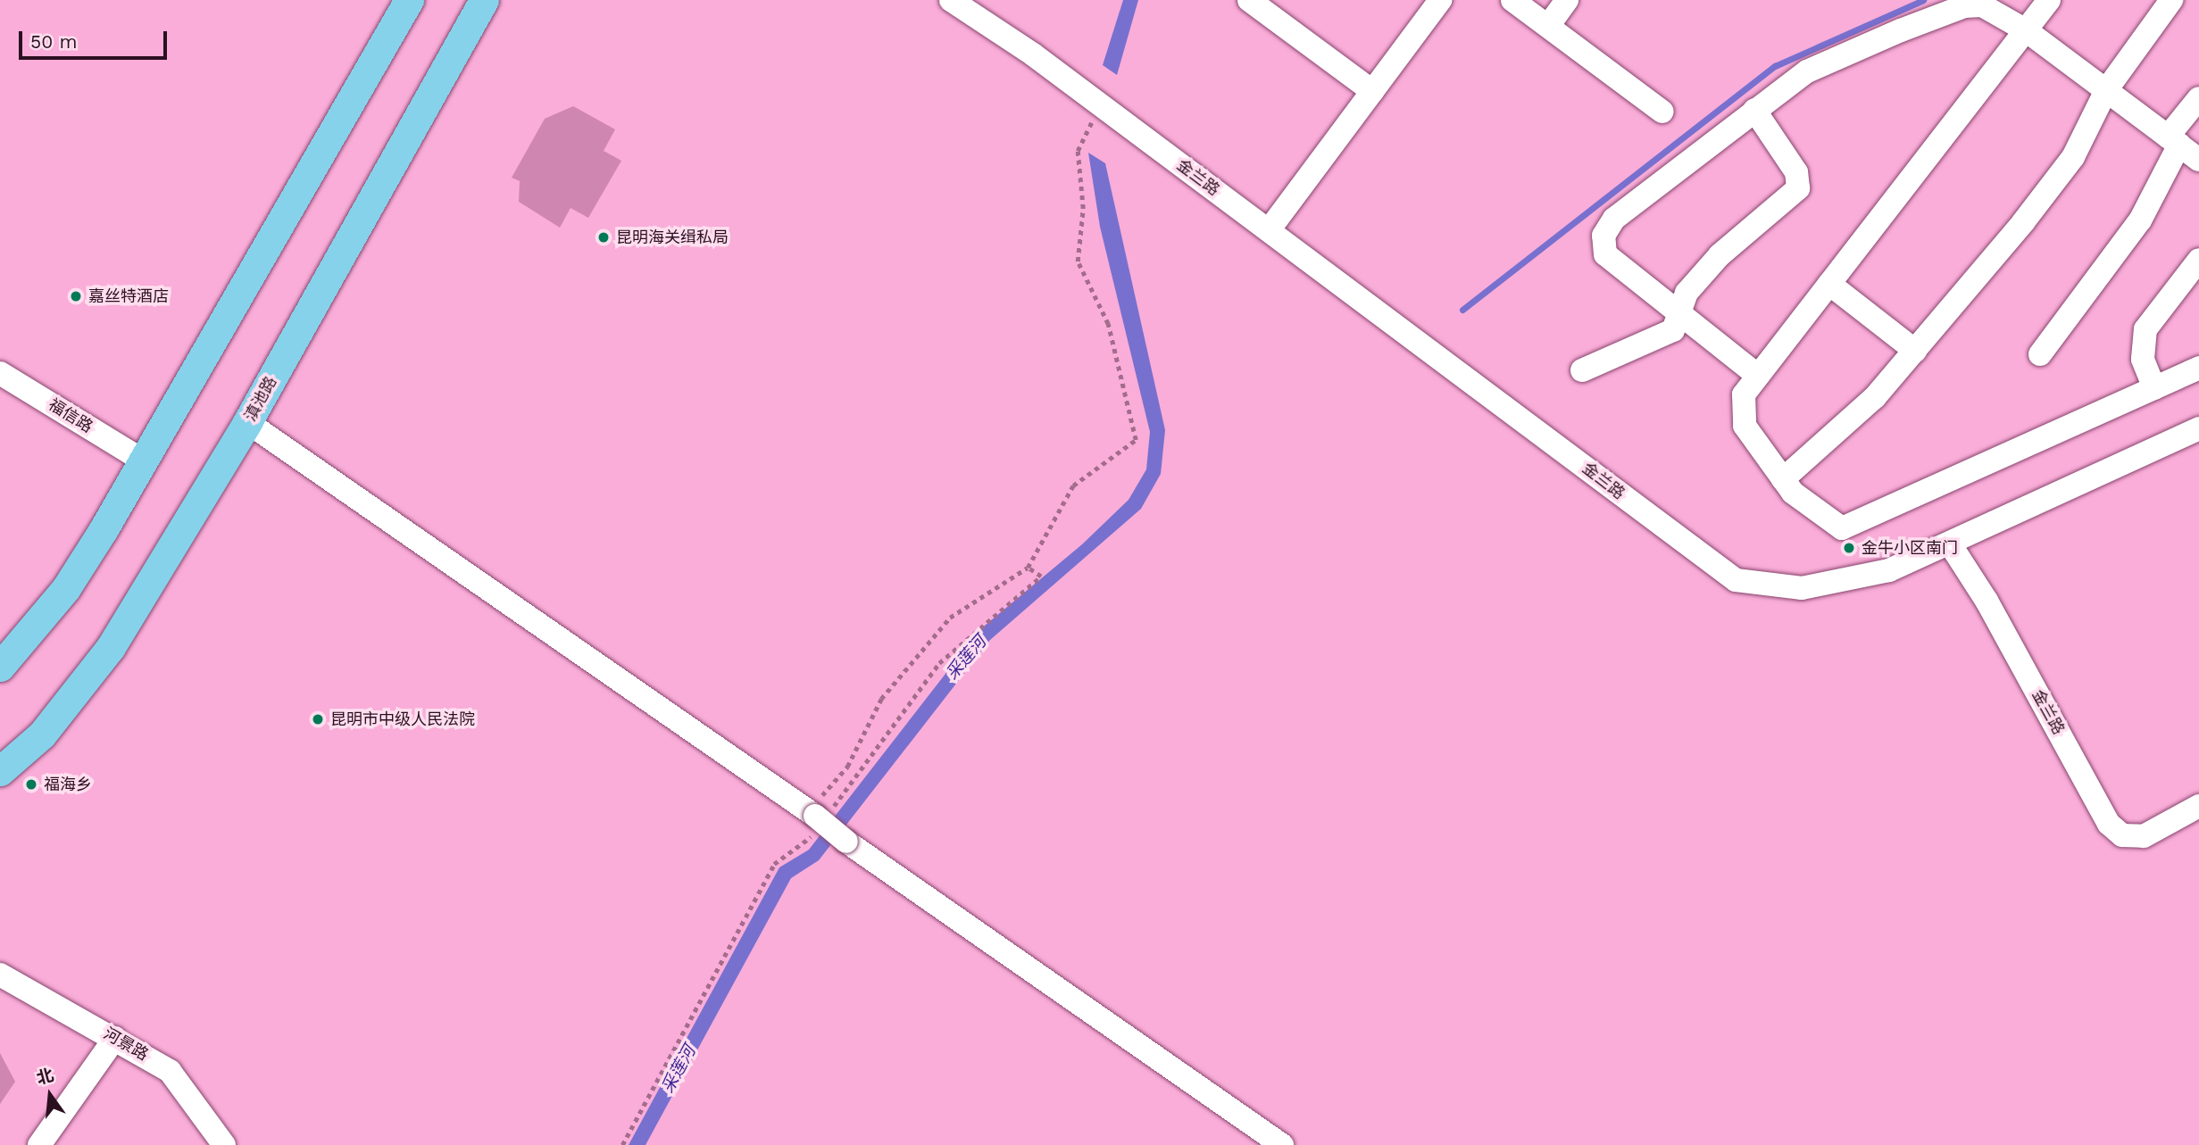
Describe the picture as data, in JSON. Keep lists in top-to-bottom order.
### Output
{
  "streets": {
    "main road": ["滇池路"],
    "street": ["金兰路", "福信路", "河景路"]
  },
  "water": ["采莲河"],
  "places": [
    "昆明海关缉私局",
    "嘉丝特酒店",
    "金牛小区南门",
    "昆明市中级人民法院",
    "福海乡"
  ],
  "scale_bar": "50 m",
  "north": "top"
}
